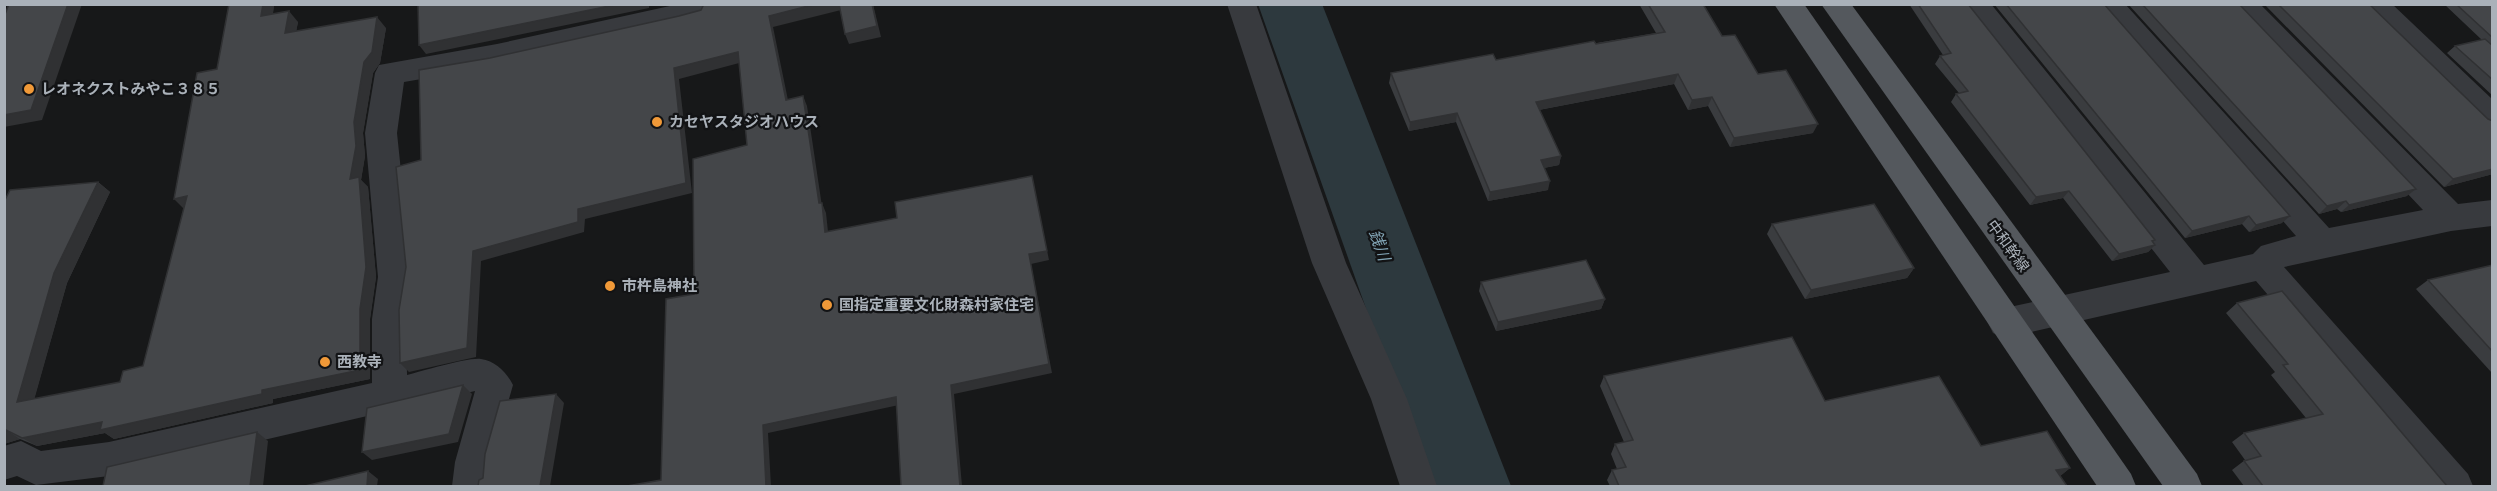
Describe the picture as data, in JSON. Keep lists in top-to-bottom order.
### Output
{
  "streets": {
    "main road": ["中和幹線"]
  },
  "water": ["銭川"],
  "places": [
    "レオネクストみやこ３８５",
    "カセヤスタジオハウス",
    "市杵島神社",
    "国指定重要文化財森村家住宅",
    "西教寺"
  ]
}
